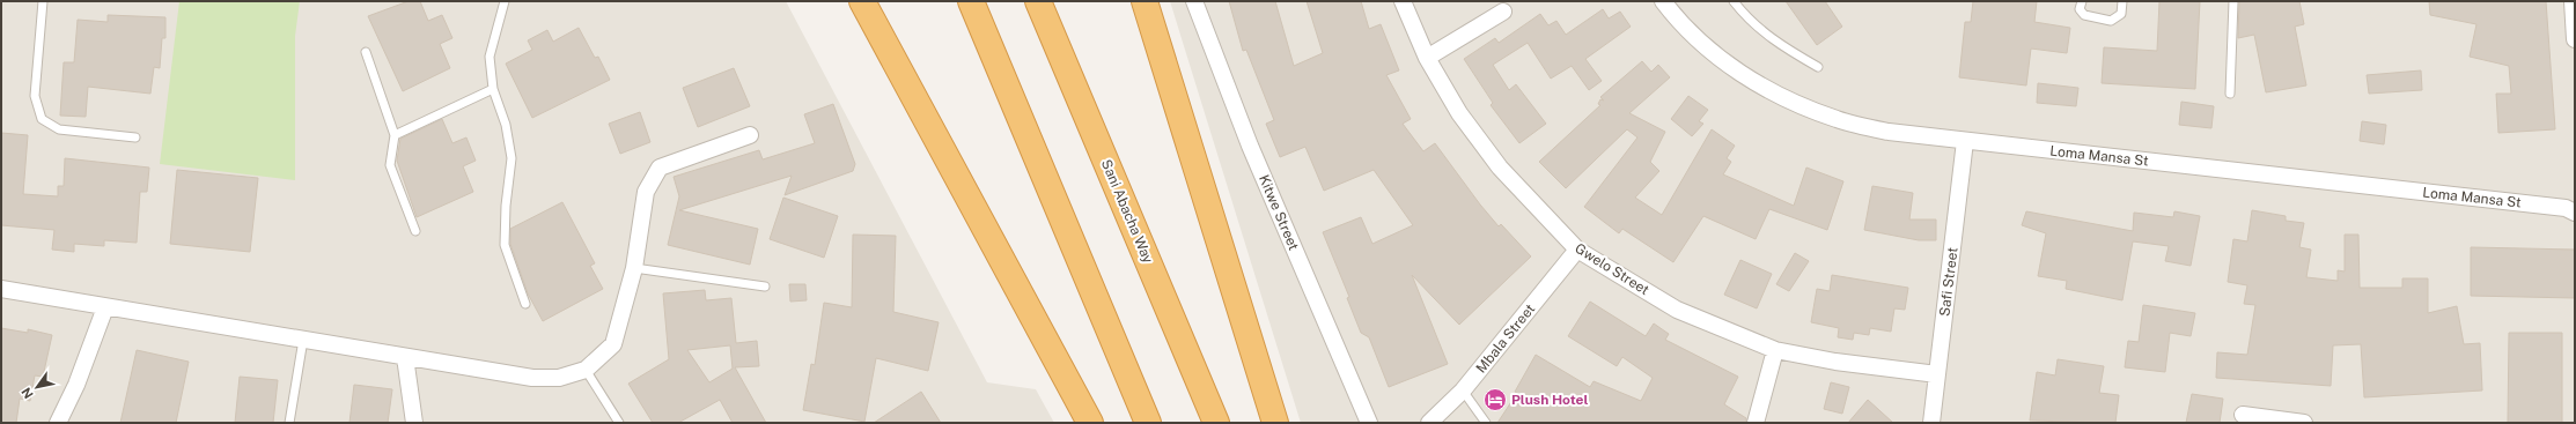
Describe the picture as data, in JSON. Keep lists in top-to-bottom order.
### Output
{
  "streets": {
    "highway": ["Sani Abacha Way"],
    "street": [
      "Loma Mansa St",
      "Kitwe Street",
      "Gwelo Street",
      "Safi Street",
      "Mbala Street"
    ]
  },
  "crossings": [
    ["Loma Mansa St", "Safi Street"],
    ["Gwelo Street", "Safi Street"],
    ["Gwelo Street", "Mbala Street"]
  ],
  "places": {
    "hotel": ["Plush Hotel"]
  },
  "north": "bottom left"
}
